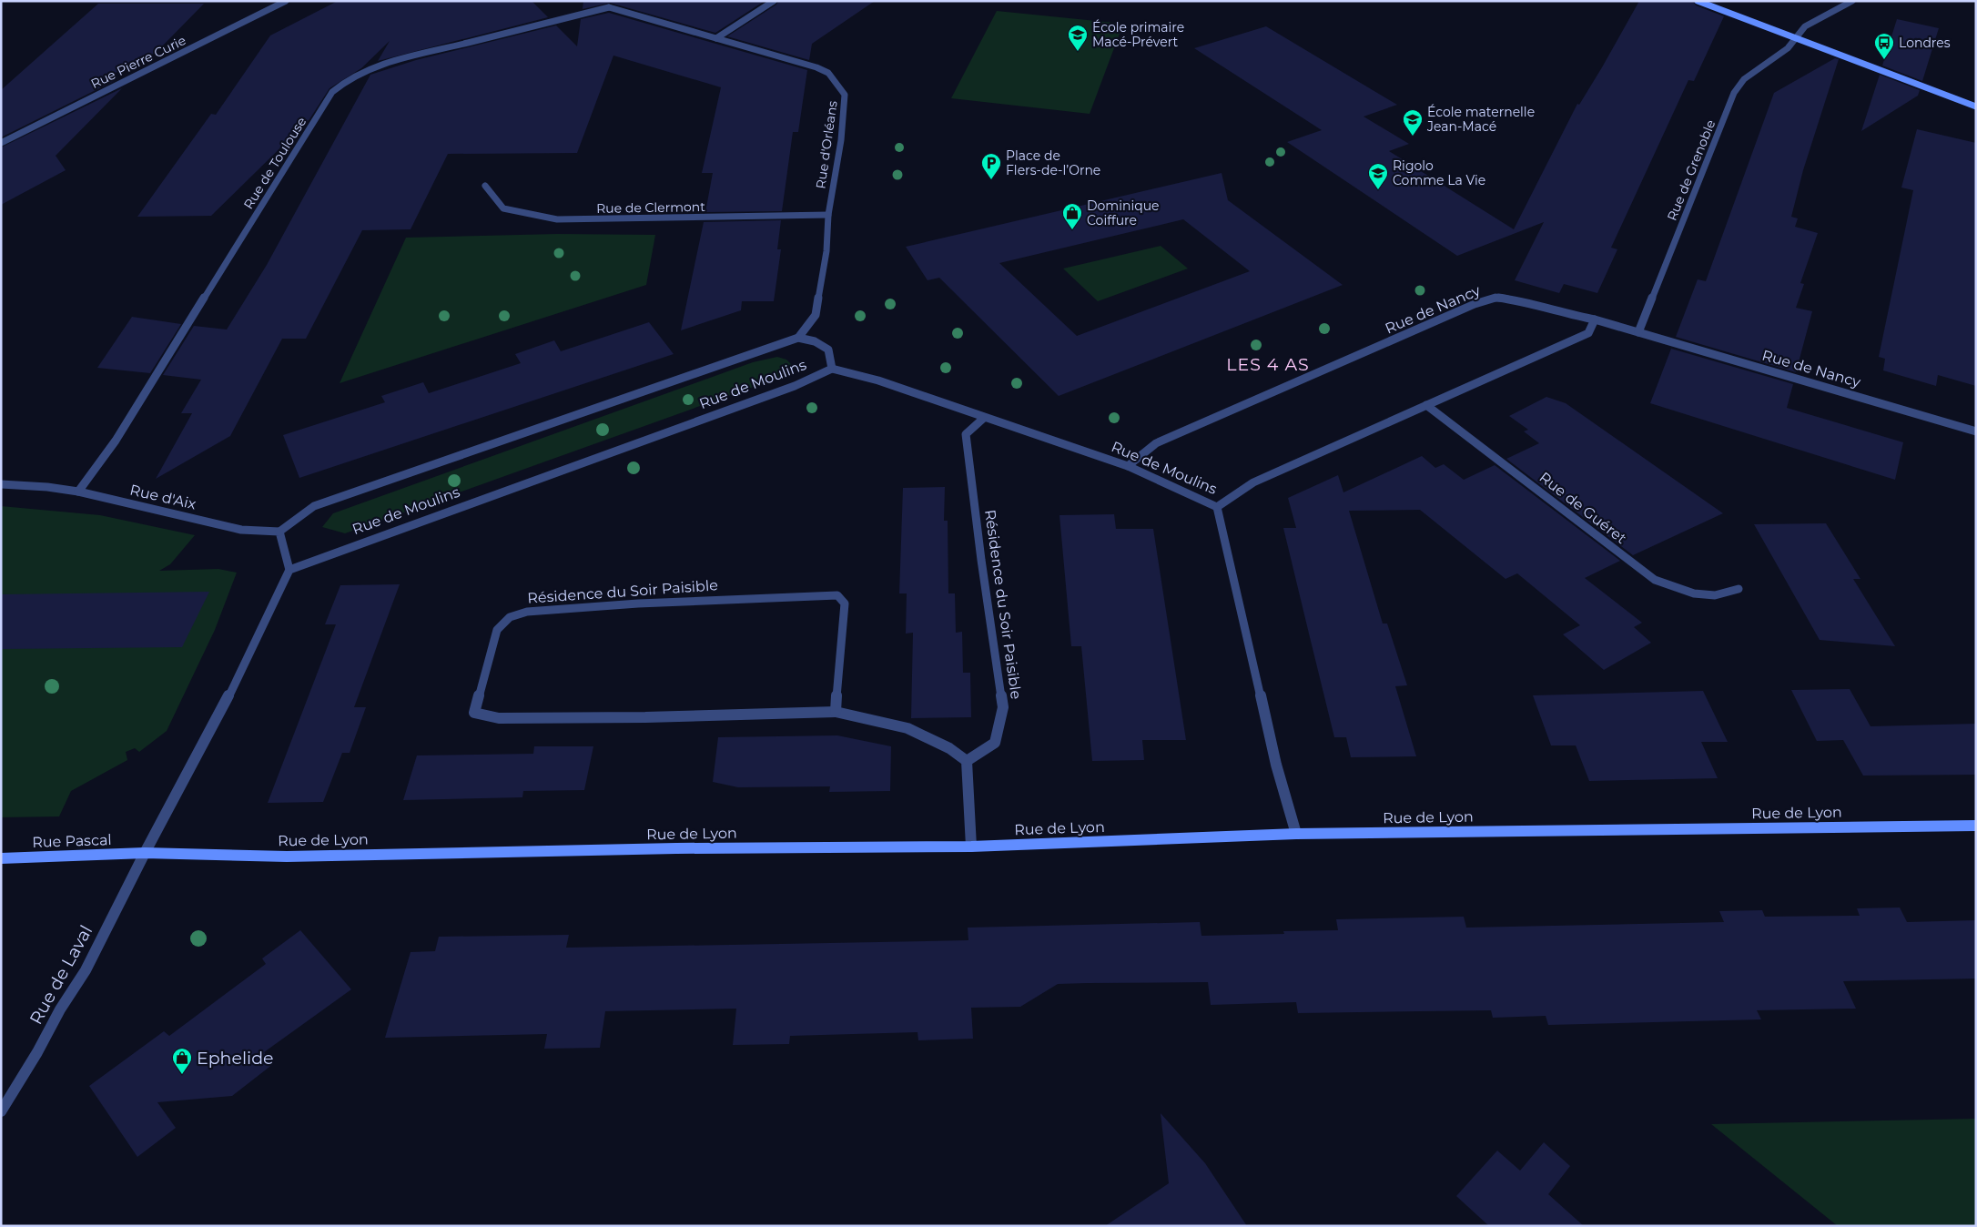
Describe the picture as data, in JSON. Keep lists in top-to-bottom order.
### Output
{
  "streets": {
    "street": [
      "Rue Pierre Curie",
      "Rue d'Orléans",
      "Rue de Toulouse",
      "Rue de Grenoble",
      "Rue de Clermont",
      "Rue de Nancy",
      "Rue de Moulins",
      "Rue d'Aix",
      "Rue de Guéret",
      "Résidence du Soir Paisible",
      "Rue de Lyon",
      "Rue Pascal",
      "Rue de Laval"
    ]
  },
  "crossings": [
    ["Rue d'Orléans", "Rue de Toulouse"],
    ["Rue d'Orléans", "Rue de Clermont"],
    ["Rue d'Orléans", "Rue de Moulins"],
    ["Rue de Toulouse", "Rue d'Aix"],
    ["Rue de Grenoble", "Rue de Nancy"],
    ["Rue de Nancy", "Rue de Moulins"],
    ["Rue de Moulins", "Rue d'Aix"],
    ["Rue de Moulins", "Résidence du Soir Paisible"],
    ["Rue de Moulins", "Rue de Lyon"],
    ["Rue de Lyon", "Rue Pascal"],
    ["Rue de Lyon", "Rue de Laval"],
    ["Rue Pascal", "Rue de Laval"]
  ],
  "districts": ["LES 4 AS"],
  "places": {
    "school or university": ["École primaire Macé-Prévert", "École maternelle Jean-Macé", "Rigolo Comme La Vie"],
    "bus stop": ["Londres"],
    "parking": ["Place de Flers-de-l’Orne"],
    "shop": ["Dominique Coiffure", "Ephelide"]
  }
}
